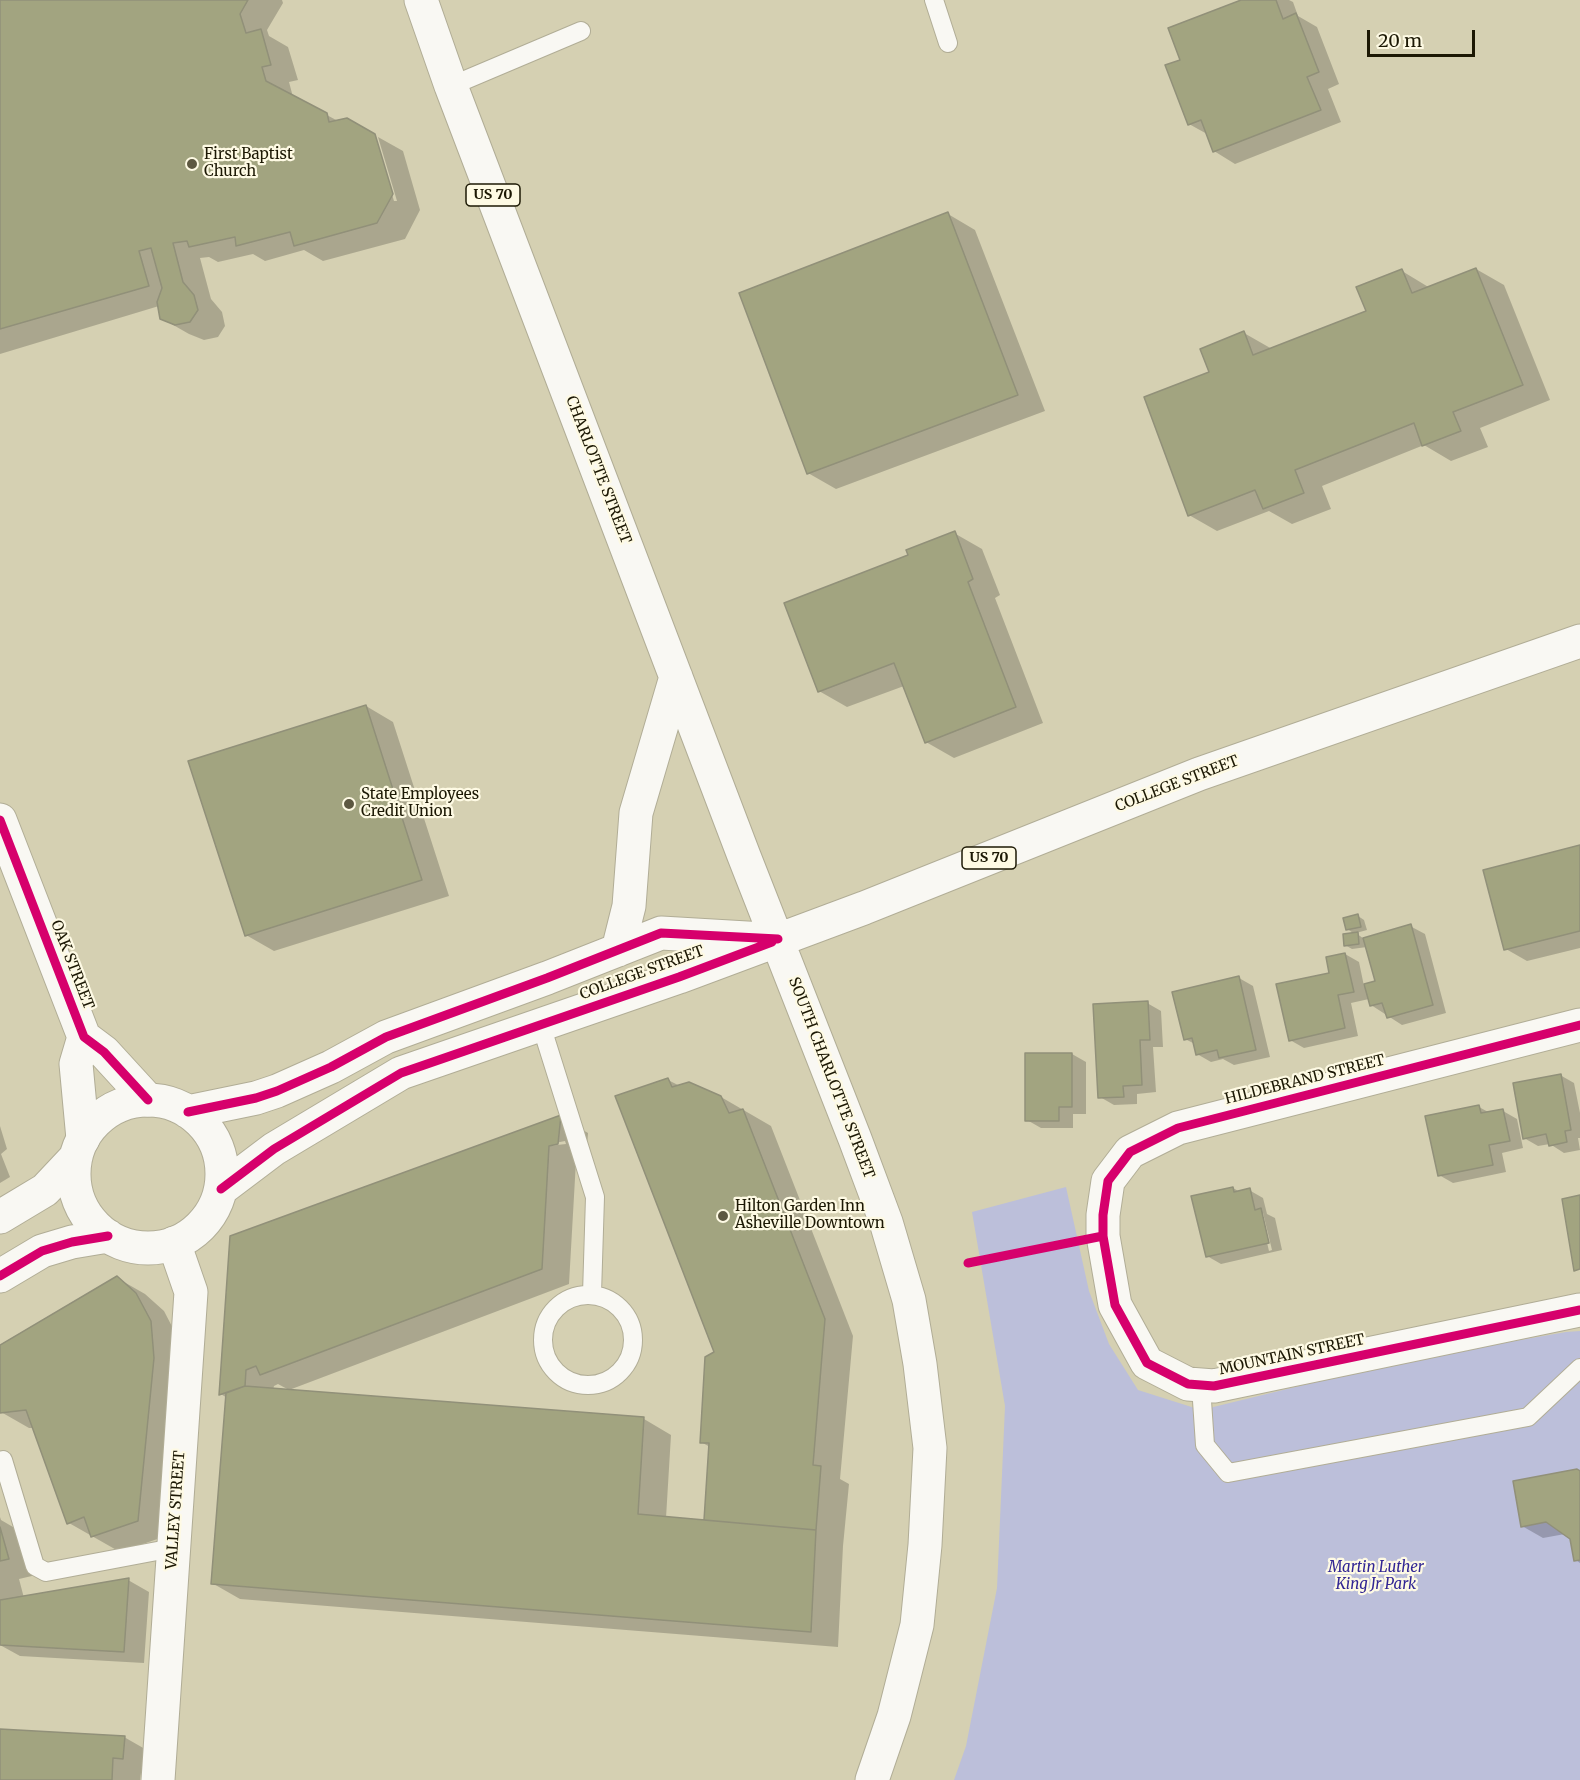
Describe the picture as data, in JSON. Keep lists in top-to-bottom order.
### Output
{
  "streets": {
    "main road": [
      "US 70",
      "CHARLOTTE STREET",
      "COLLEGE STREET",
      "OAK STREET",
      "SOUTH CHARLOTTE STREET",
      "HILDEBRAND STREET",
      "MOUNTAIN STREET",
      "VALLEY STREET"
    ]
  },
  "crossings": [
    ["CHARLOTTE STREET", "COLLEGE STREET"],
    ["CHARLOTTE STREET", "SOUTH CHARLOTTE STREET"],
    ["COLLEGE STREET", "SOUTH CHARLOTTE STREET"],
    ["COLLEGE STREET", "VALLEY STREET"],
    ["HILDEBRAND STREET", "MOUNTAIN STREET"]
  ],
  "parks": ["Martin Luther King Jr Park"],
  "places": ["First Baptist Church", "State Employees Credit Union", "Hilton Garden Inn Asheville Downtown"],
  "scale_bar": "20 m"
}
